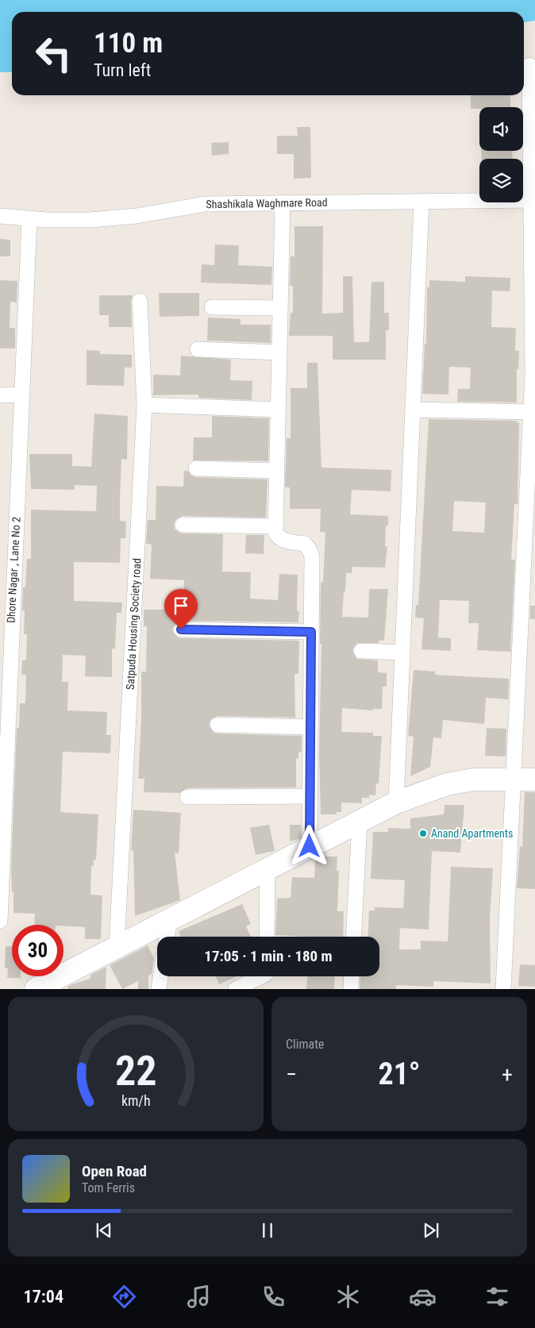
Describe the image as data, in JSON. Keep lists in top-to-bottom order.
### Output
{
  "streets": {
    "street": ["Shashikala Waghmare Road", "Dhore Nagar , Lane No 2", "Satpuda Housing Society road"]
  },
  "crossings": [
    ["Shashikala Waghmare Road", "Dhore Nagar , Lane No 2"]
  ],
  "places": ["Anand Apartments"],
  "page": {
    "turn": ["110 m", "Turn left"],
    "limit": "30",
    "trip": "17:05 · 1 min · 180 m",
    "tile": "Climate",
    "heat": ["−", "21°", "+"],
    "song": ["Open Road", "Tom Ferris"],
    "tabs": "17:04",
    "gauge": ["22", "km/h"]
  }
}
